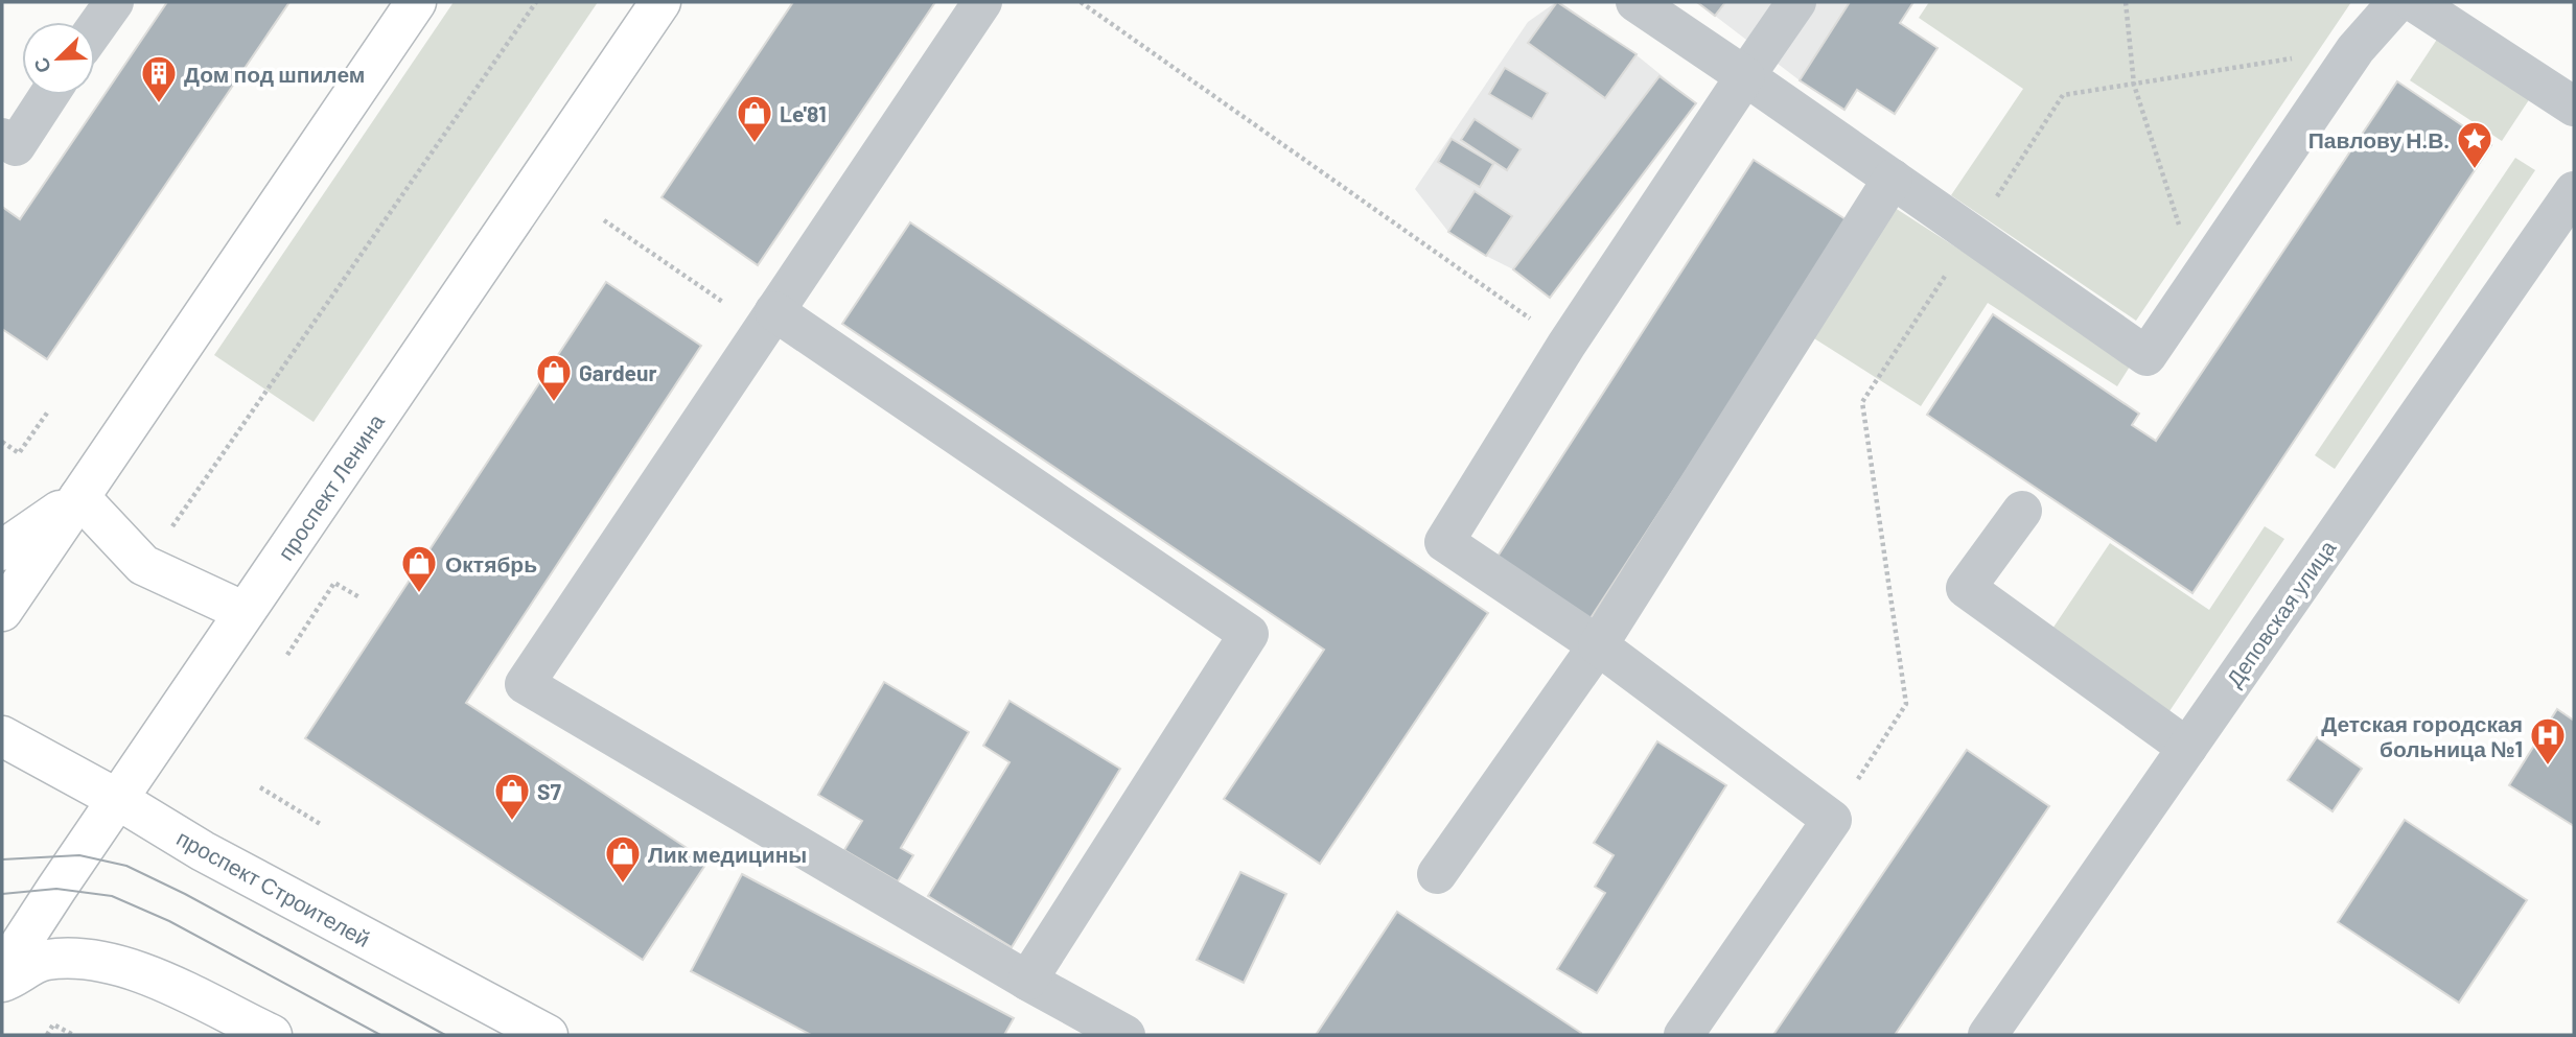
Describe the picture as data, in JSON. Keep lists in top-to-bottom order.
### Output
{
  "streets": {
    "main road": ["проспект Ленина", "проспект Строителей"],
    "street": ["Деповская улица"]
  },
  "crossings": [
    ["проспект Ленина", "проспект Строителей"]
  ],
  "places": {
    "building": ["Дом под шпилем"],
    "shop": [
      "Le'81",
      "Gardeur",
      "Октябрь",
      "S7",
      "Лик медицины"
    ],
    "place": ["Павлову Н.В."],
    "hospital": ["Детская городская больница №1"]
  },
  "north": "bottom left"
}
